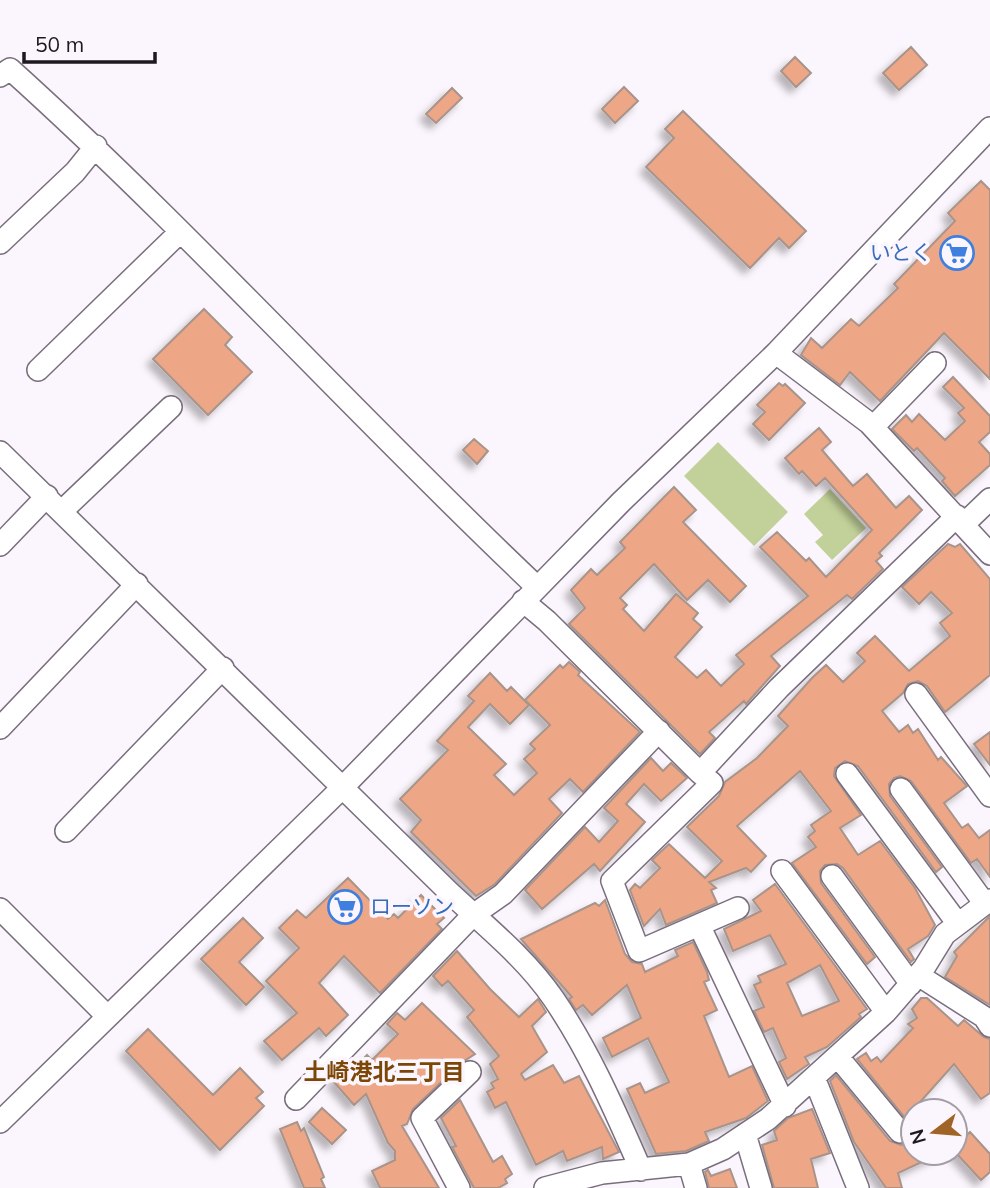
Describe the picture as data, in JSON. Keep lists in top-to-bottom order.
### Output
{
  "districts": ["土崎港北三丁目"],
  "places": {
    "supermarket": ["いとく", "ローソン"]
  },
  "scale_bar": "50 m",
  "north": "left"
}
